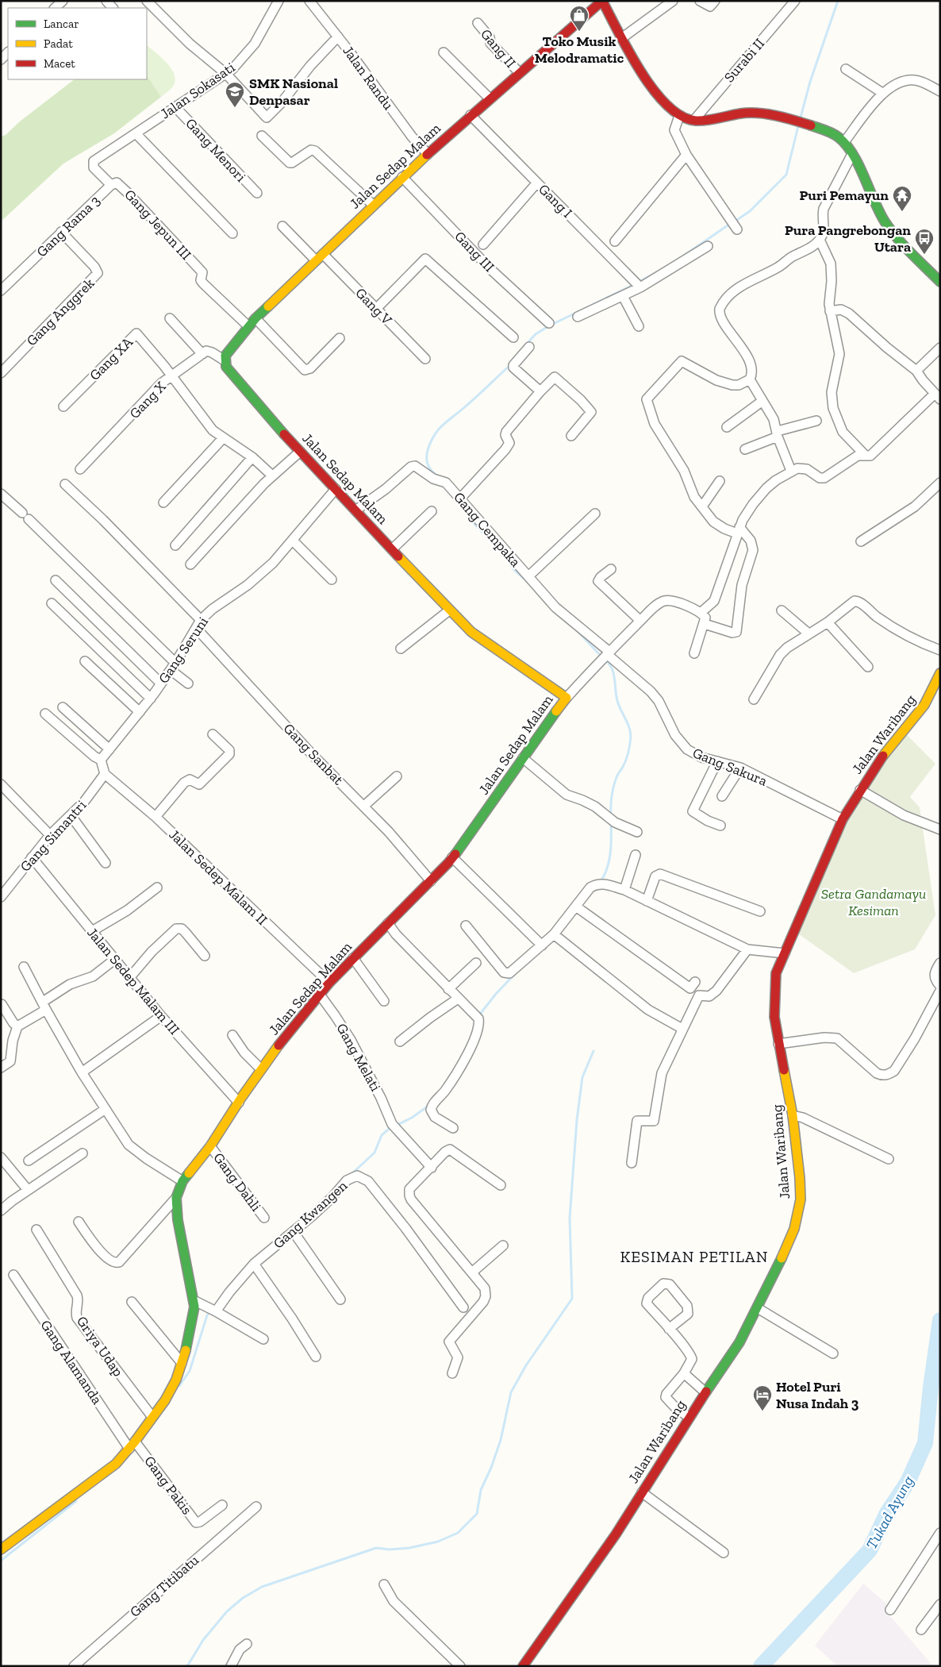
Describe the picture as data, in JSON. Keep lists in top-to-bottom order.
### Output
{
  "streets": {
    "street": [
      "Gang II",
      "Surabi II",
      "Jalan Randu",
      "Jalan Sokasati",
      "Gang Menori",
      "Jalan Sedap Malam",
      "Gang I",
      "Gang Jepun III",
      "Gang Rama 3",
      "Gang III",
      "Gang V",
      "Gang Anggrek",
      "Gang XA",
      "Gang X",
      "Gang Cempaka",
      "Gang Seruni",
      "Jalan Waribang",
      "Gang Sanbat",
      "Gang Sakura",
      "Gang Simantri",
      "Jalan Sedep Malam II",
      "Jalan Sedep Malam III",
      "Gang Melati",
      "Gang Dahli",
      "Gang Kwangen",
      "Griya Udap",
      "Gang Alamanda",
      "Gang Pakis",
      "Gang Titibatu"
    ]
  },
  "crossings": [
    ["Gang II", "Jalan Sedap Malam"],
    ["Jalan Randu", "Jalan Sedap Malam"],
    ["Jalan Sokasati", "Gang Menori"],
    ["Jalan Sokasati", "Gang Rama 3"],
    ["Jalan Sedap Malam", "Gang I"],
    ["Jalan Sedap Malam", "Gang Jepun III"],
    ["Jalan Sedap Malam", "Gang III"],
    ["Jalan Sedap Malam", "Gang V"],
    ["Jalan Sedap Malam", "Gang Cempaka"],
    ["Jalan Sedap Malam", "Gang Seruni"],
    ["Jalan Sedap Malam", "Gang Sanbat"],
    ["Jalan Sedap Malam", "Jalan Sedep Malam II"],
    ["Jalan Sedap Malam", "Jalan Sedep Malam III"],
    ["Jalan Sedap Malam", "Gang Melati"],
    ["Jalan Sedap Malam", "Gang Dahli"],
    ["Jalan Sedap Malam", "Griya Udap"],
    ["Jalan Sedap Malam", "Gang Alamanda"],
    ["Jalan Sedap Malam", "Gang Pakis"],
    ["Gang Jepun III", "Gang Rama 3"],
    ["Gang Rama 3", "Gang Anggrek"],
    ["Gang XA", "Gang X"],
    ["Gang Cempaka", "Gang Sakura"],
    ["Gang Seruni", "Gang Sanbat"],
    ["Jalan Waribang", "Gang Sakura"],
    ["Gang Simantri", "Jalan Sedep Malam II"],
    ["Gang Simantri", "Jalan Sedep Malam III"]
  ],
  "districts": ["KESIMAN PETILAN"],
  "water": ["Tukad Ayung"],
  "parks": ["Setra Gandamayu Kesiman"],
  "places": {
    "shop": ["Toko Musik Melodramatic"],
    "school or university": ["SMK Nasional Denpasar"],
    "temple": ["Puri Pemayun"],
    "bus stop": ["Pura Pangrebongan Utara"],
    "hotel": ["Hotel Puri Nusa Indah 3"]
  },
  "legend": ["Lancar", "Padat", "Macet"]
}
